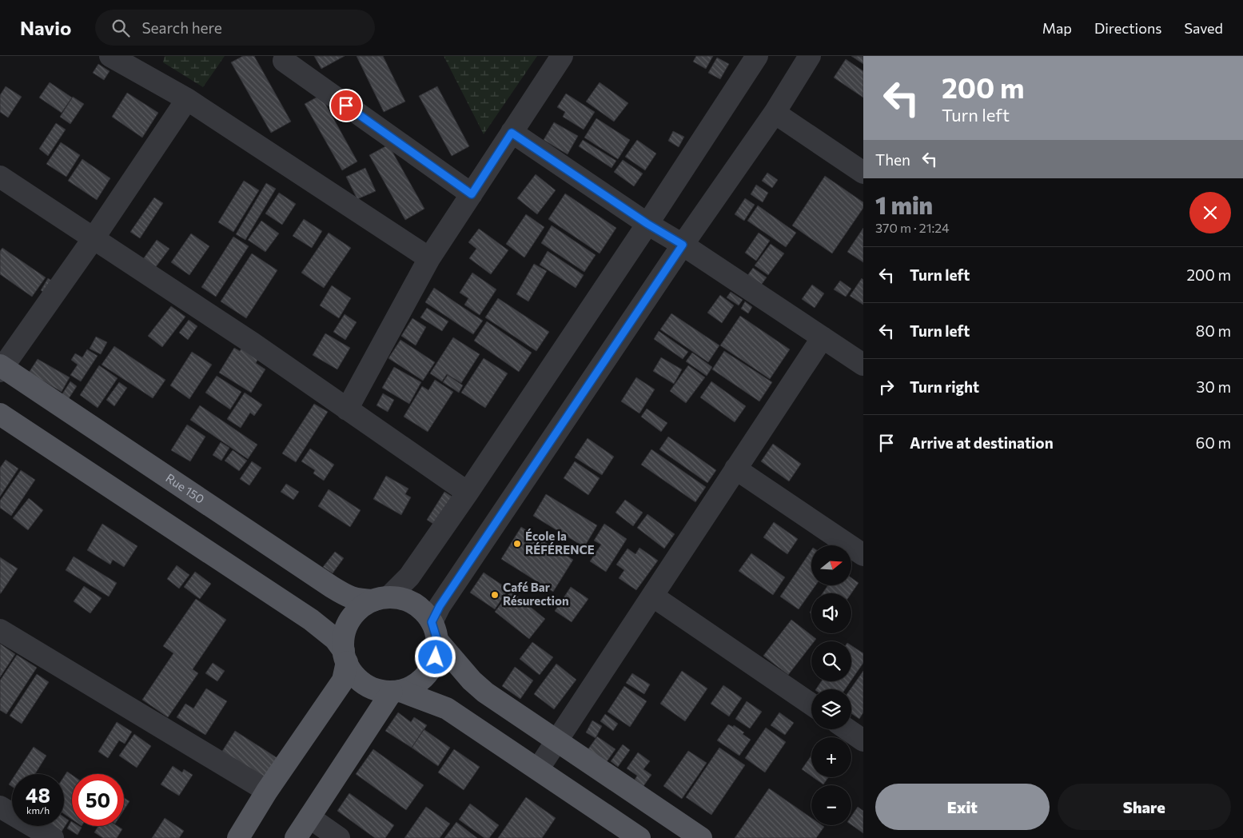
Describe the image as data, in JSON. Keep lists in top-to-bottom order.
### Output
{
  "streets": {
    "main road": ["Rue 150"]
  },
  "places": ["École la RÉFÉRENCE", "Café Bar Résurection"],
  "north": "right",
  "page": {
    "header": "Navio",
    "search": "Search here",
    "nav": ["Map", "Directions", "Saved"],
    "turn": ["200 m", "Turn left"],
    "then": "Then",
    "heading": ["1 min", "370 m · 21:24"],
    "list": [
      {
        "name": "Turn left",
        "value": "200 m"
      },
      {
        "name": "Turn left",
        "value": "80 m"
      },
      {
        "name": "Turn right",
        "value": "30 m"
      },
      {
        "name": "Arrive at destination",
        "value": "60 m"
      }
    ],
    "map_buttons": ["+", "−"],
    "speed": "48 km/h",
    "limit": "50",
    "buttons": ["Exit", "Share"]
  }
}
